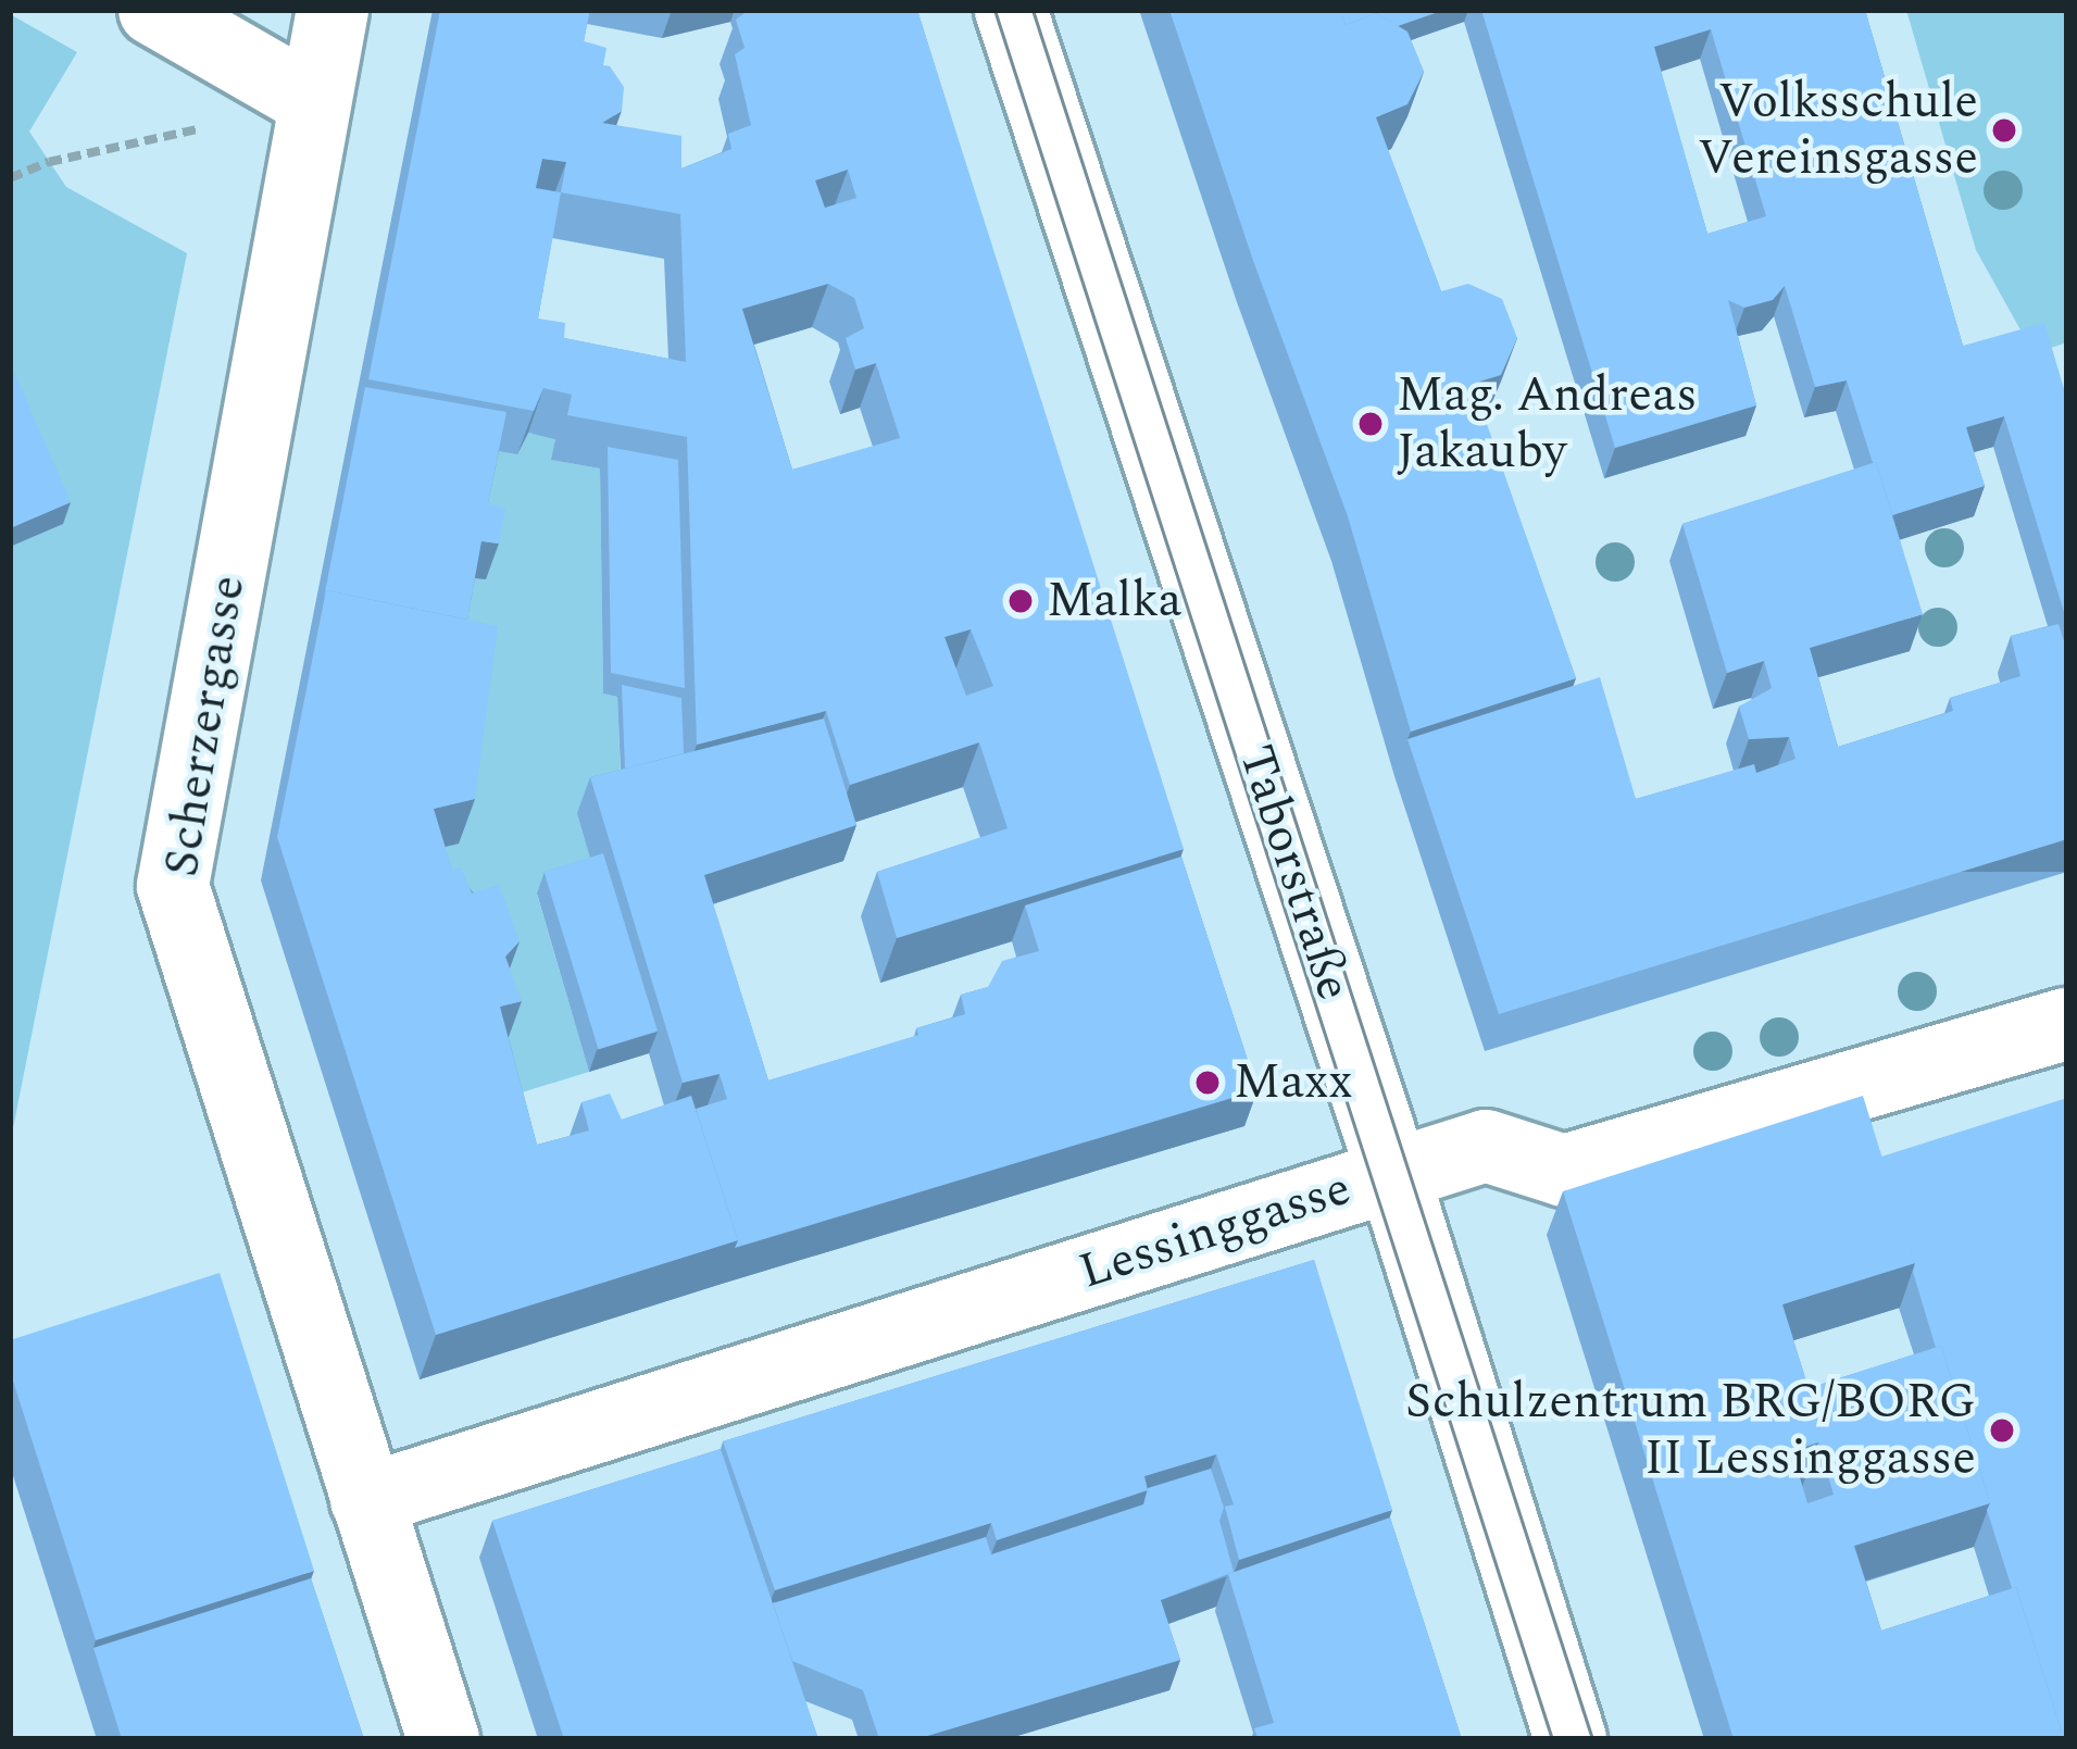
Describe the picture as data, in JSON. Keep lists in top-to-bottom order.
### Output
{
  "streets": {
    "street": ["Scherzergasse", "Taborstraße", "Lessinggasse"]
  },
  "crossings": [
    ["Scherzergasse", "Lessinggasse"],
    ["Taborstraße", "Lessinggasse"]
  ],
  "places": [
    "Volksschule Vereinsgasse",
    "Mag. Andreas Jakauby",
    "Malka",
    "Maxx",
    "Schulzentrum BRG/BORG II Lessinggasse"
  ]
}
